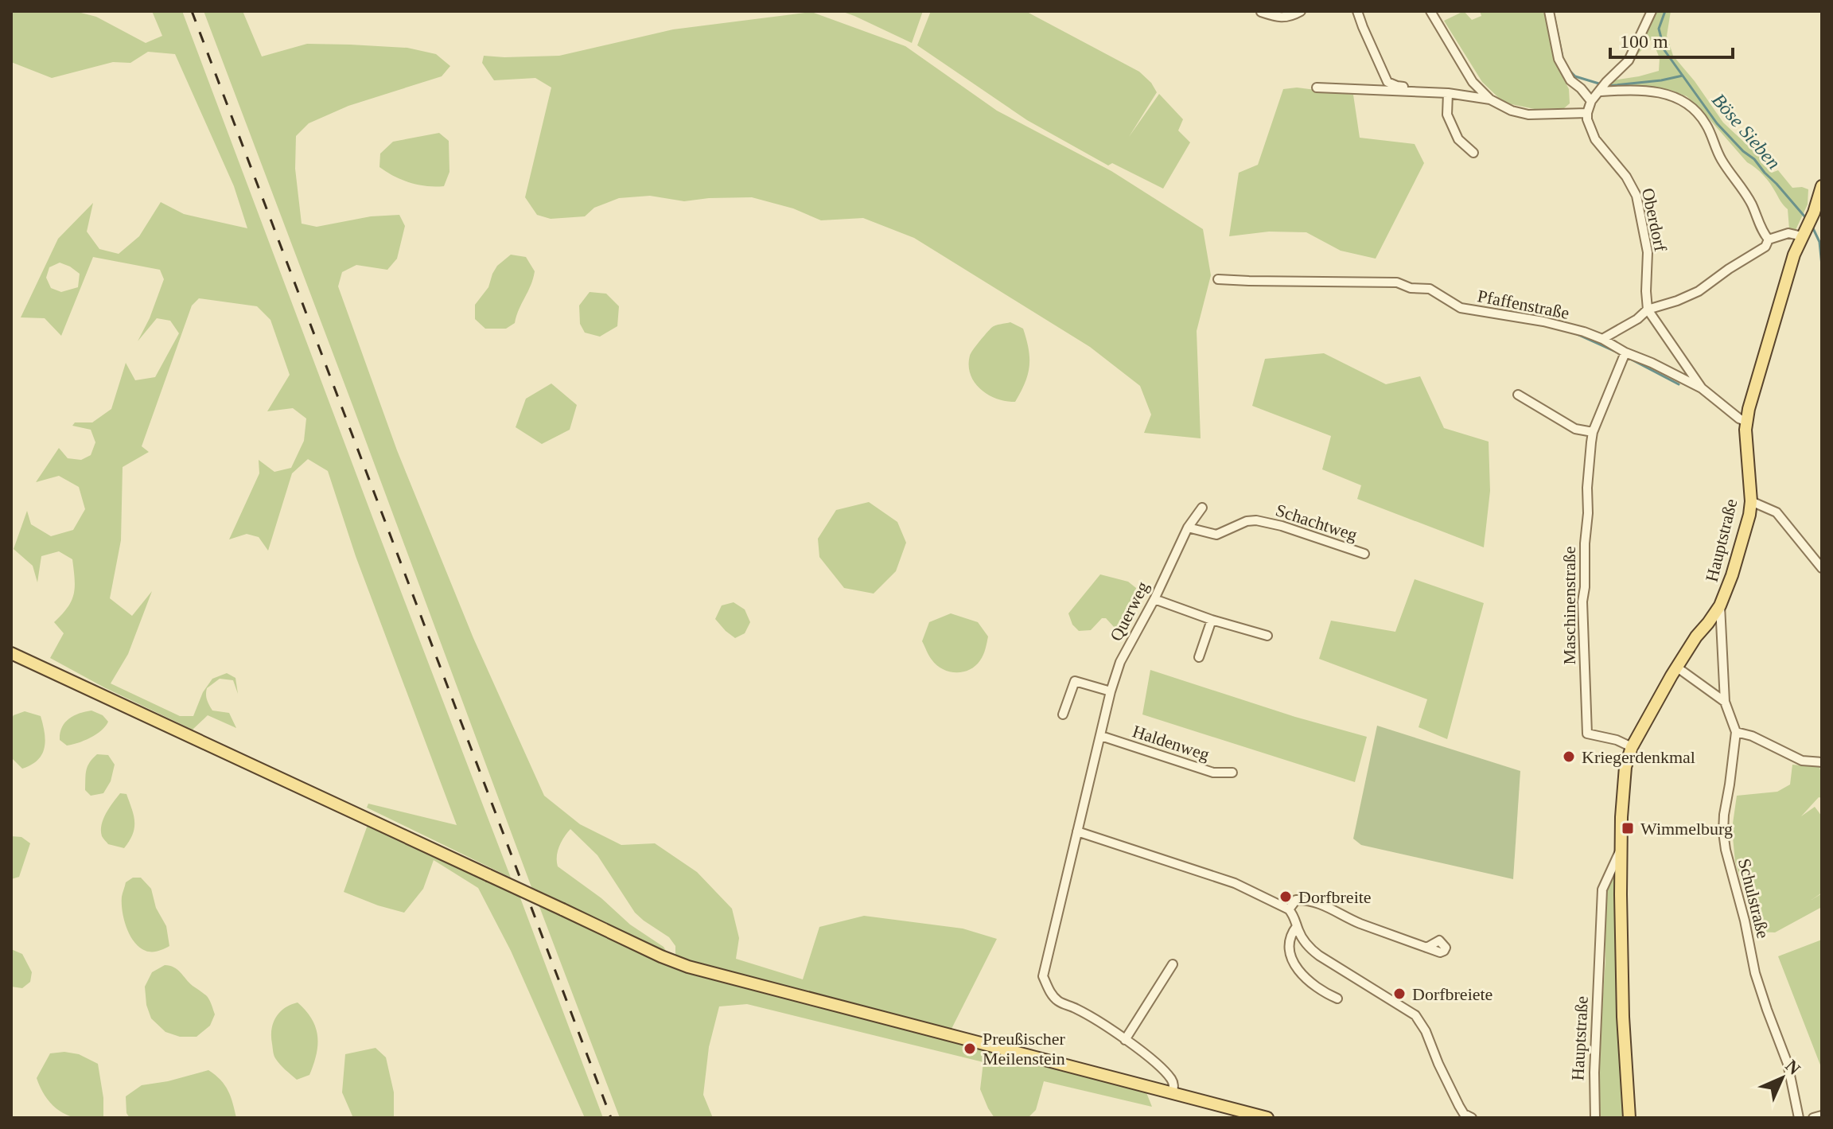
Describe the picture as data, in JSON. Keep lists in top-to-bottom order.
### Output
{
  "streets": {
    "main road": ["Hauptstraße"],
    "street": [
      "Oberdorf",
      "Pfaffenstraße",
      "Schachtweg",
      "Maschinenstraße",
      "Querweg",
      "Haldenweg",
      "Schulstraße"
    ]
  },
  "crossings": [
    ["Pfaffenstraße", "Maschinenstraße"],
    ["Schachtweg", "Querweg"],
    ["Hauptstraße", "Maschinenstraße"],
    ["Hauptstraße", "Schulstraße"],
    ["Querweg", "Haldenweg"]
  ],
  "water": ["Böse Sieben"],
  "places": {
    "other": [
      "Kriegerdenkmal",
      "Dorfbreite",
      "Dorfbreiete",
      "Preußischer Meilenstein"
    ],
    "transit": ["Wimmelburg"]
  },
  "scale_bar": "100 m",
  "north": "top right"
}
